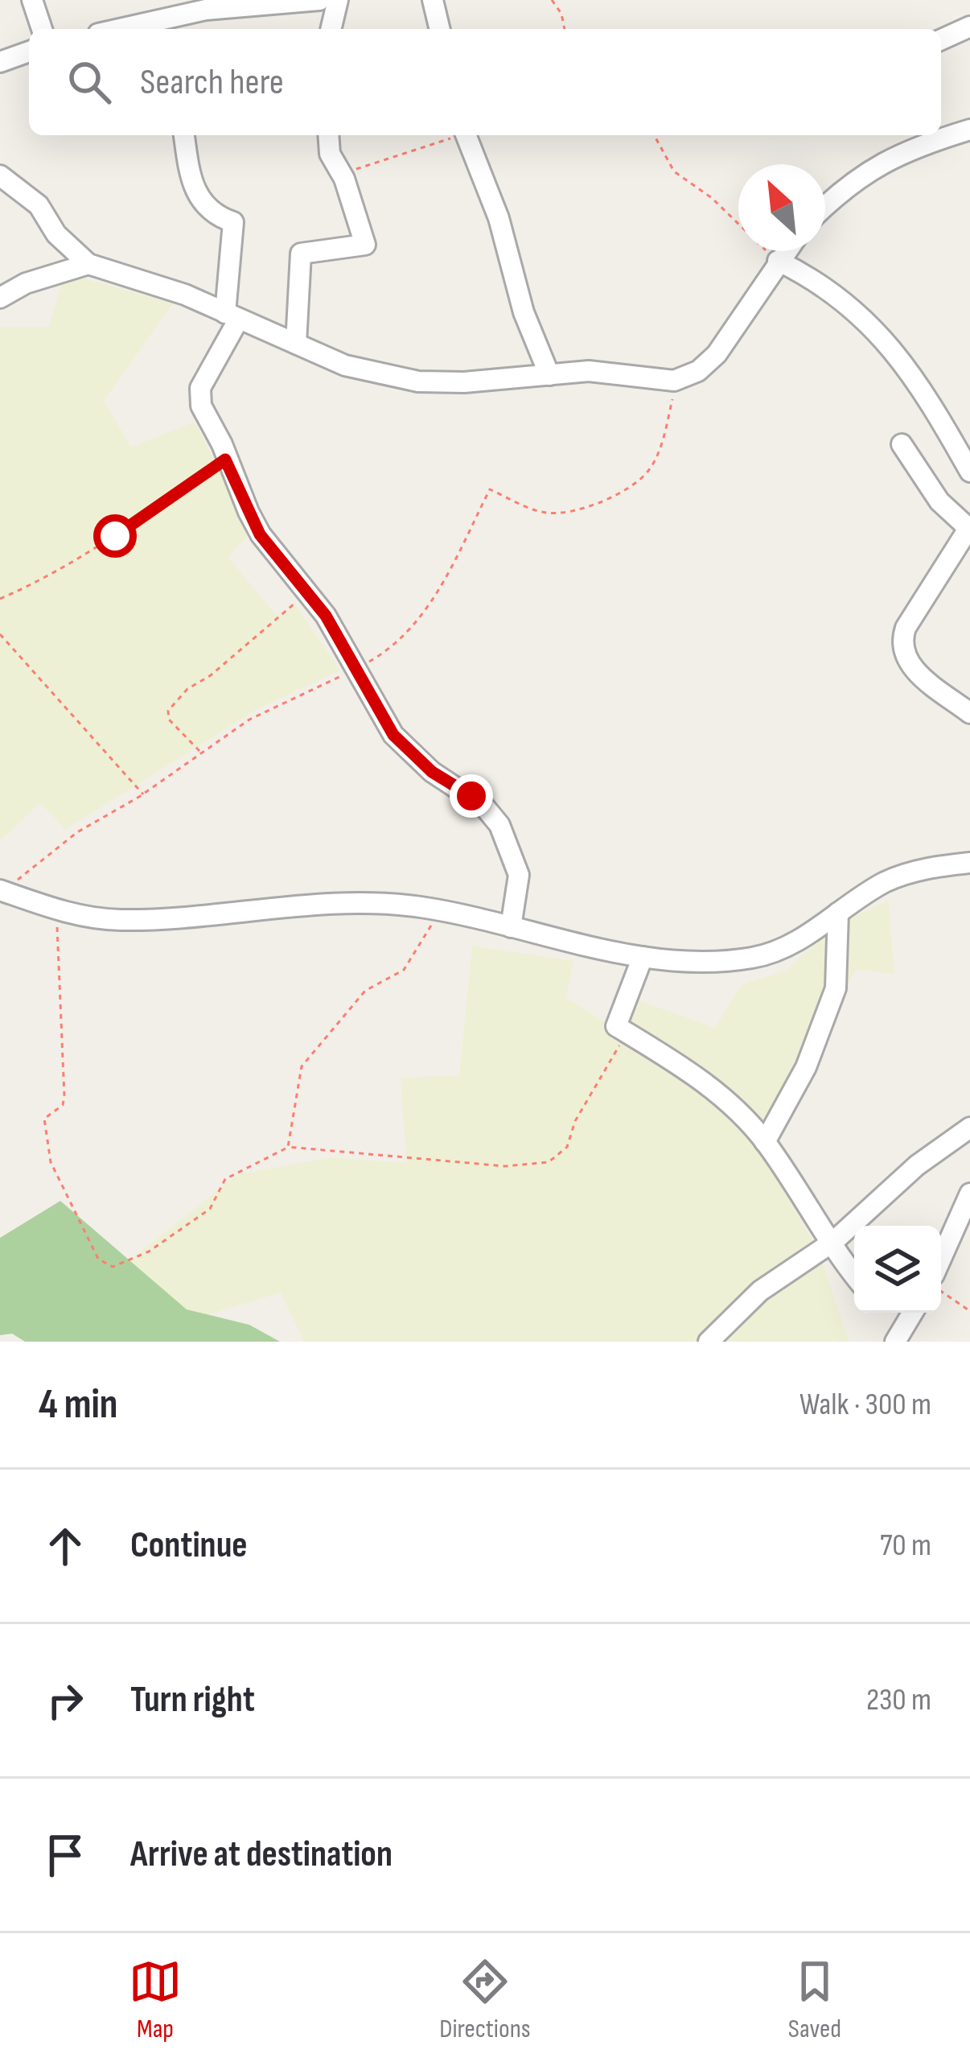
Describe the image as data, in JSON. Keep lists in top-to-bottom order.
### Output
{
  "north": "top left",
  "page": {
    "search": "Search here",
    "heading": ["4 min", "Walk · 300 m"],
    "list": [
      ["Continue", "70 m"],
      ["Turn right", "230 m"],
      "Arrive at destination"
    ],
    "nav": ["Map", "Directions", "Saved"]
  }
}
